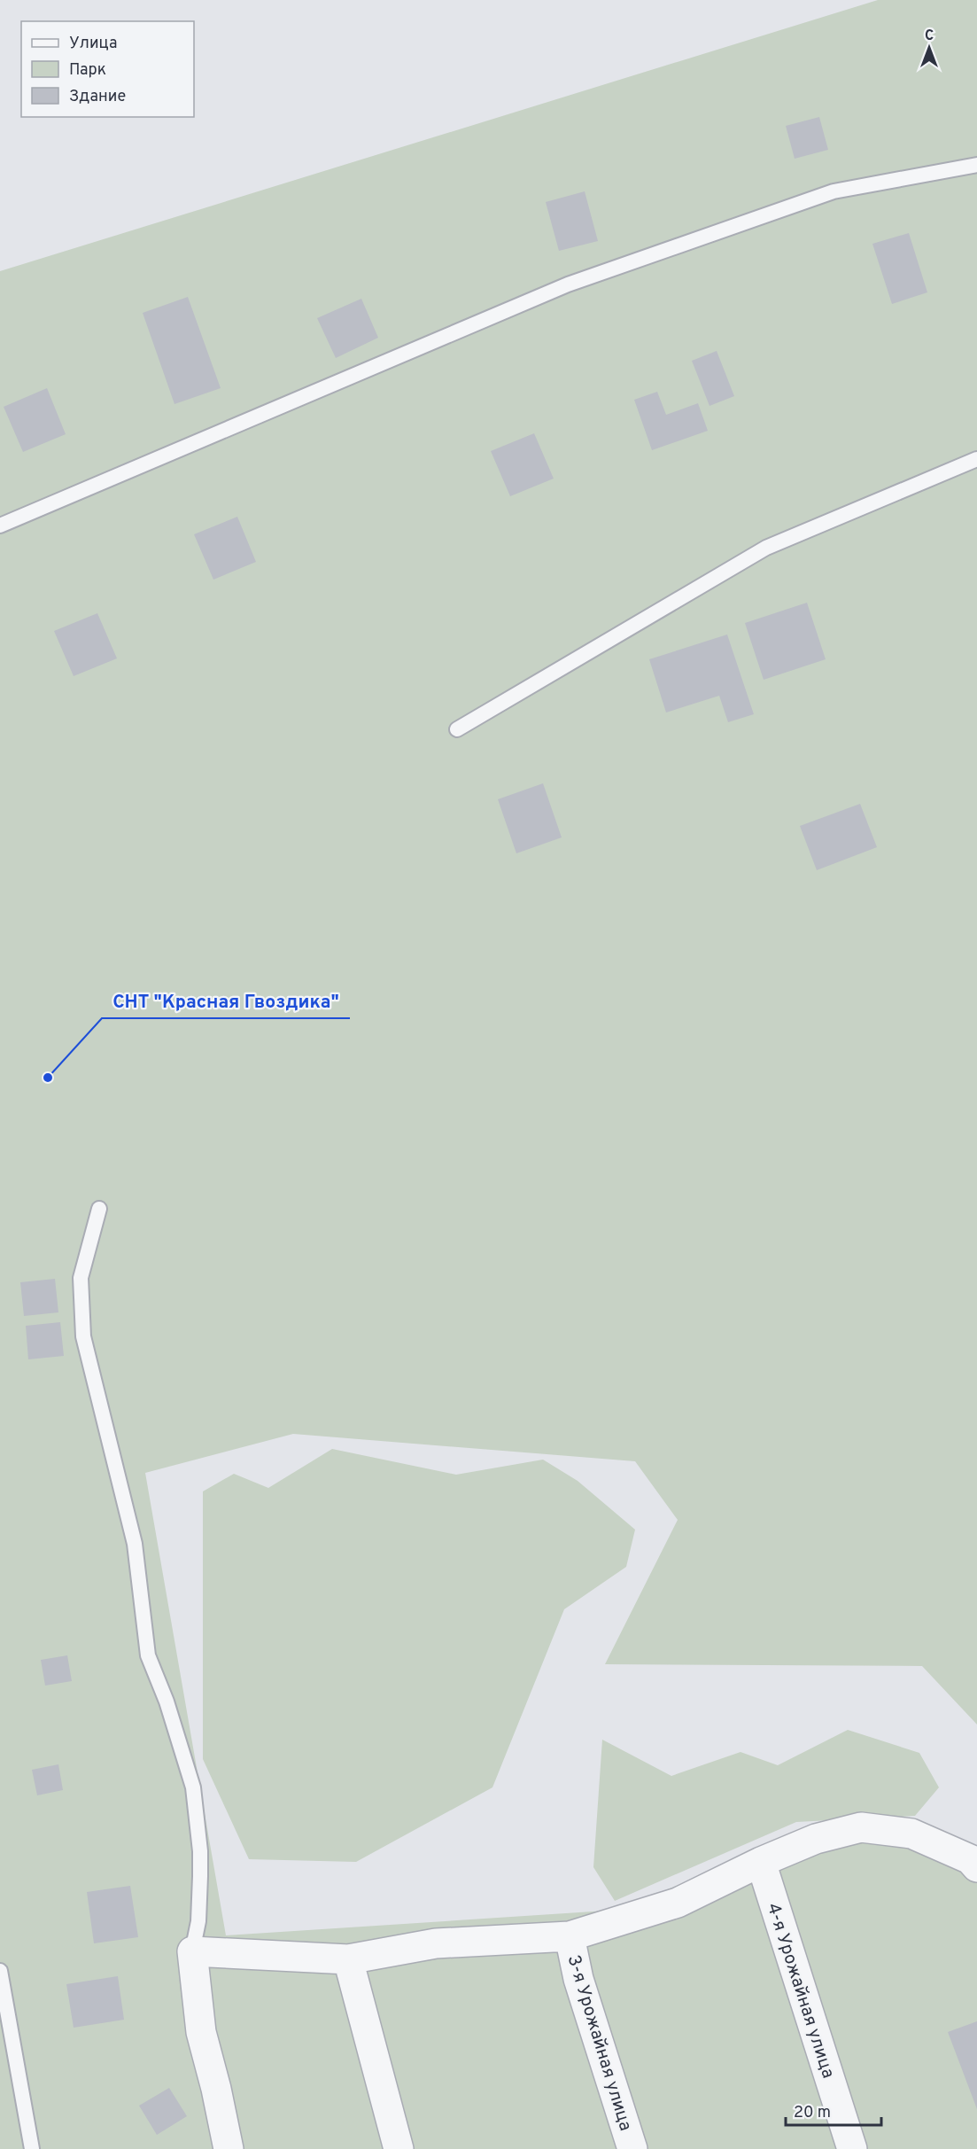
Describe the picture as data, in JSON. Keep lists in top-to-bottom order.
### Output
{
  "streets": {
    "street": ["4-я Урожайная улица", "3-я Урожайная улица"]
  },
  "places": ["СНТ \"Красная Гвоздика\""],
  "legend": ["Улица", "Парк", "Здание"],
  "scale_bar": "20 m",
  "north": "top"
}
